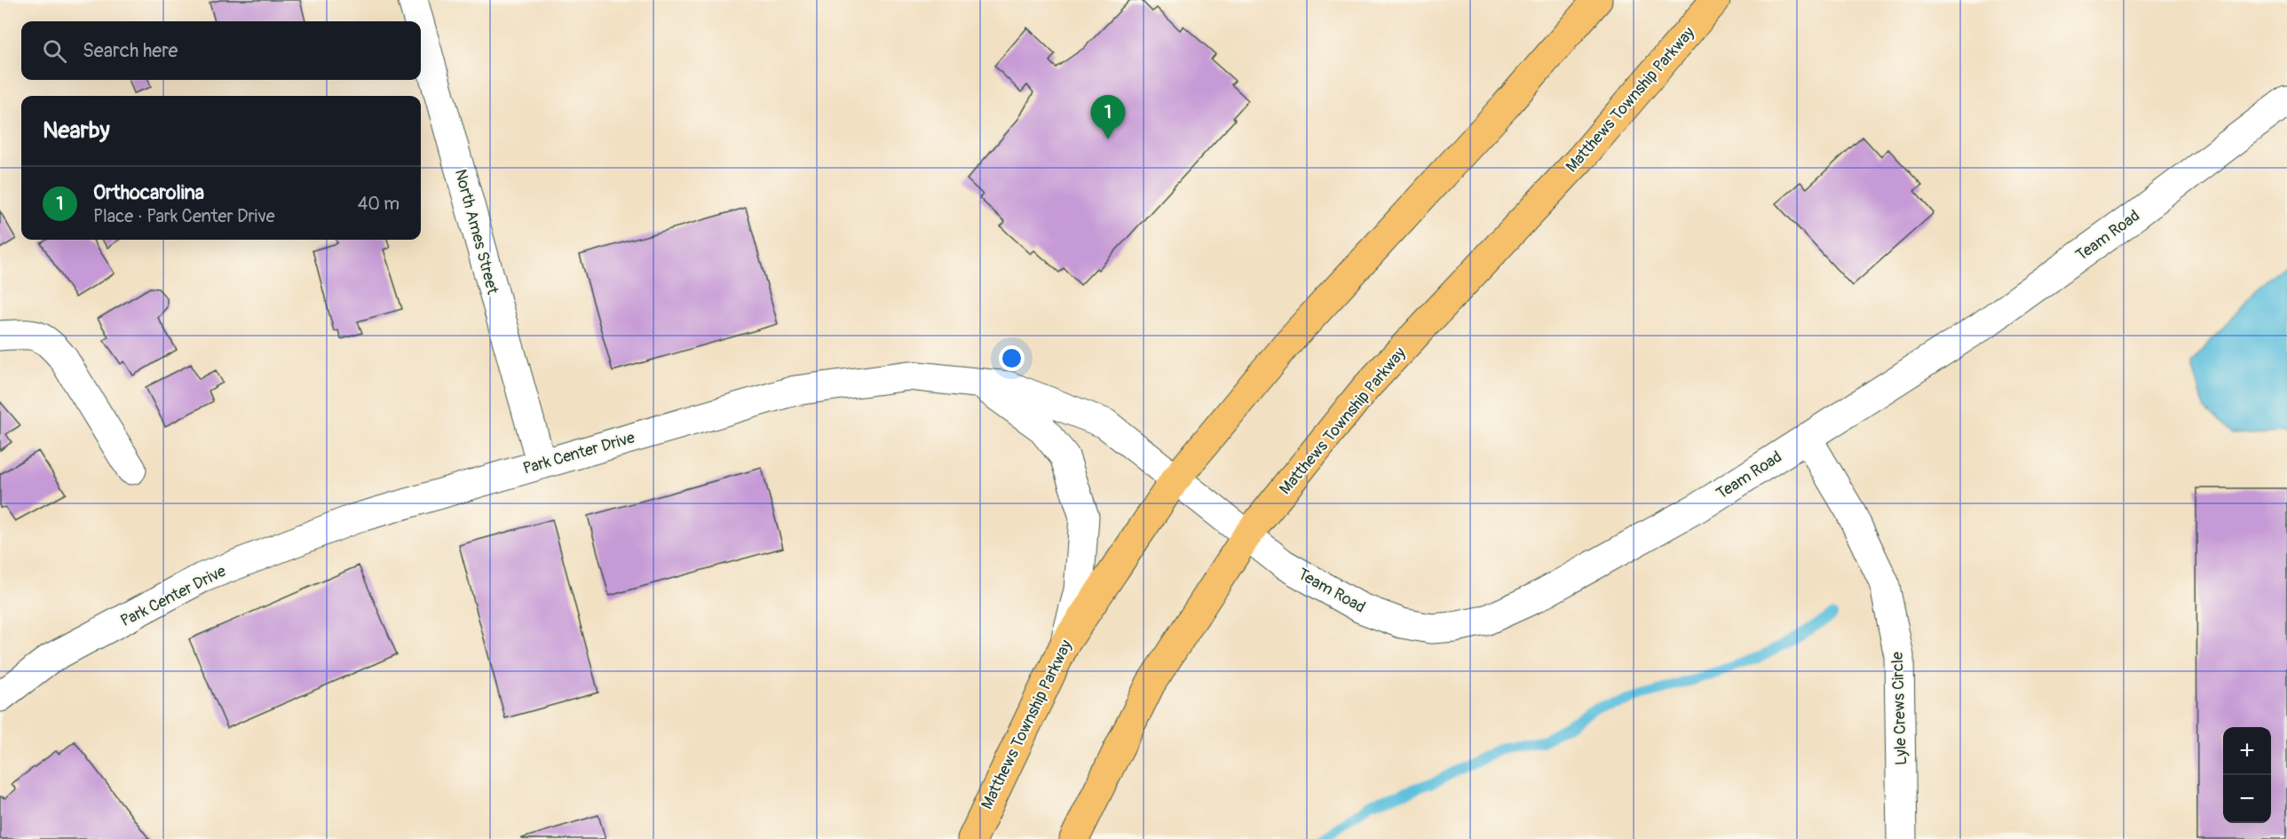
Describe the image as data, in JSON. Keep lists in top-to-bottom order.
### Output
{
  "streets": {
    "main road": ["Matthews Township Parkway"],
    "street": [
      "North Ames Street",
      "Team Road",
      "Park Center Drive",
      "Lyle Crews Circle"
    ]
  },
  "crossings": [
    ["Matthews Township Parkway", "Team Road"],
    ["Matthews Township Parkway", "Park Center Drive"],
    ["North Ames Street", "Park Center Drive"],
    ["Team Road", "Park Center Drive"],
    ["Team Road", "Lyle Crews Circle"]
  ],
  "page": {
    "search": "Search here",
    "pins": "1",
    "heading": "Nearby",
    "list": [
      {
        "mark": "1",
        "name": "Orthocarolina",
        "note": "Place · Park Center Drive",
        "value": "40 m"
      }
    ],
    "map_buttons": ["+", "−"]
  }
}
